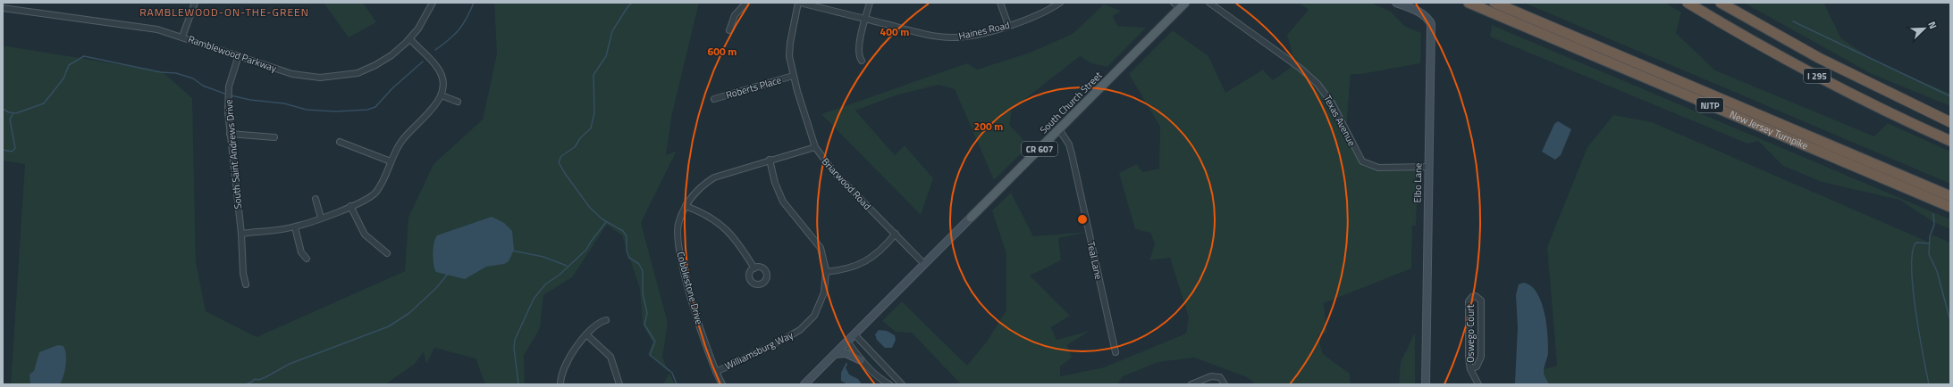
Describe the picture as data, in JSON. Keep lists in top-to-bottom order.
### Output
{
  "streets": {
    "highway": ["I 295", "NJTP", "New Jersey Turnpike"],
    "main road": ["South Church Street", "CR 607"],
    "street": [
      "Haines Road",
      "Ramblewood Parkway",
      "Roberts Place",
      "Texas Avenue",
      "South Saint Andrews Drive",
      "Elbo Lane",
      "Briarwood Road",
      "Teal Lane",
      "Cobblestone Drive",
      "Oswego Court",
      "Williamsburg Way"
    ]
  },
  "crossings": [
    ["Haines Road", "Briarwood Road"],
    ["Ramblewood Parkway", "South Saint Andrews Drive"],
    ["Roberts Place", "Briarwood Road"],
    ["South Church Street", "Teal Lane"],
    ["Texas Avenue", "Elbo Lane"],
    ["Briarwood Road", "Cobblestone Drive"],
    ["Cobblestone Drive", "Williamsburg Way"]
  ],
  "districts": ["RAMBLEWOOD-ON-THE-GREEN"],
  "north": "top right",
  "rings": ["400 m", "600 m", "200 m"]
}
